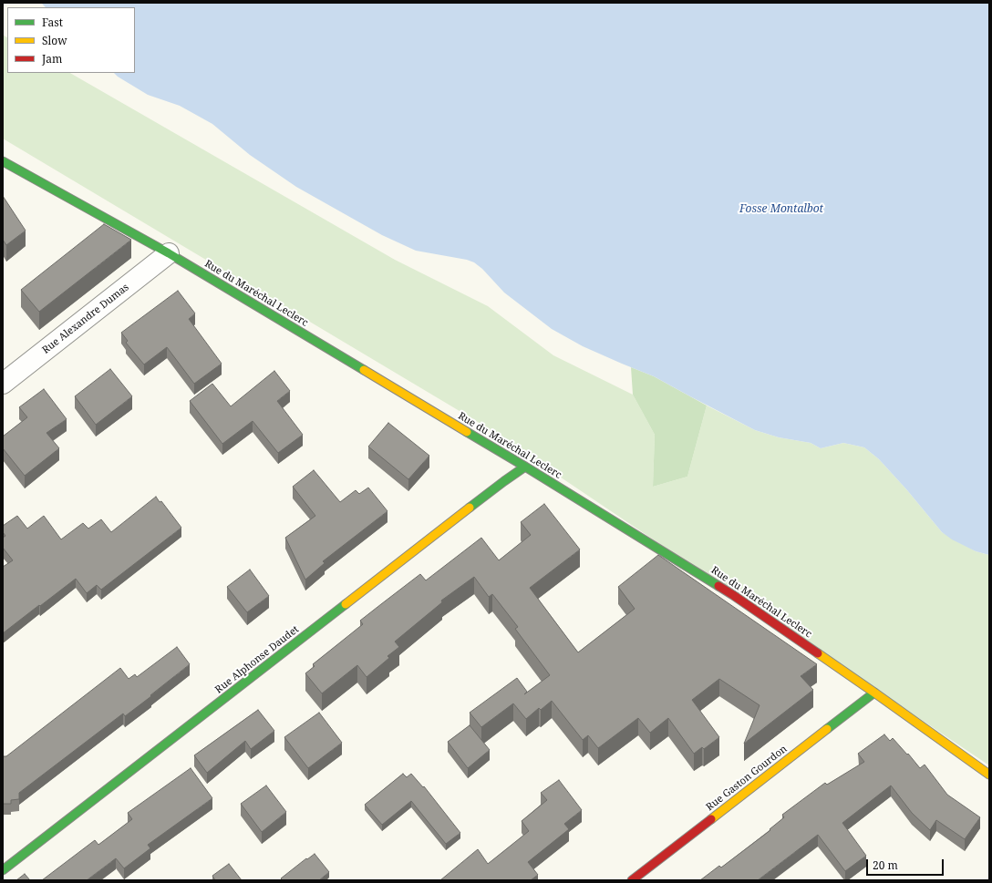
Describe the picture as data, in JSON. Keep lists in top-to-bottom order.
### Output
{
  "streets": {
    "street": [
      "Rue du Maréchal Leclerc",
      "Rue Alexandre Dumas",
      "Rue Alphonse Daudet",
      "Rue Gaston Gourdon"
    ]
  },
  "crossings": [
    ["Rue du Maréchal Leclerc", "Rue Alexandre Dumas"],
    ["Rue du Maréchal Leclerc", "Rue Alphonse Daudet"],
    ["Rue du Maréchal Leclerc", "Rue Gaston Gourdon"]
  ],
  "water": ["Fosse Montalbot"],
  "legend": ["Fast", "Slow", "Jam"],
  "scale_bar": "20 m"
}
